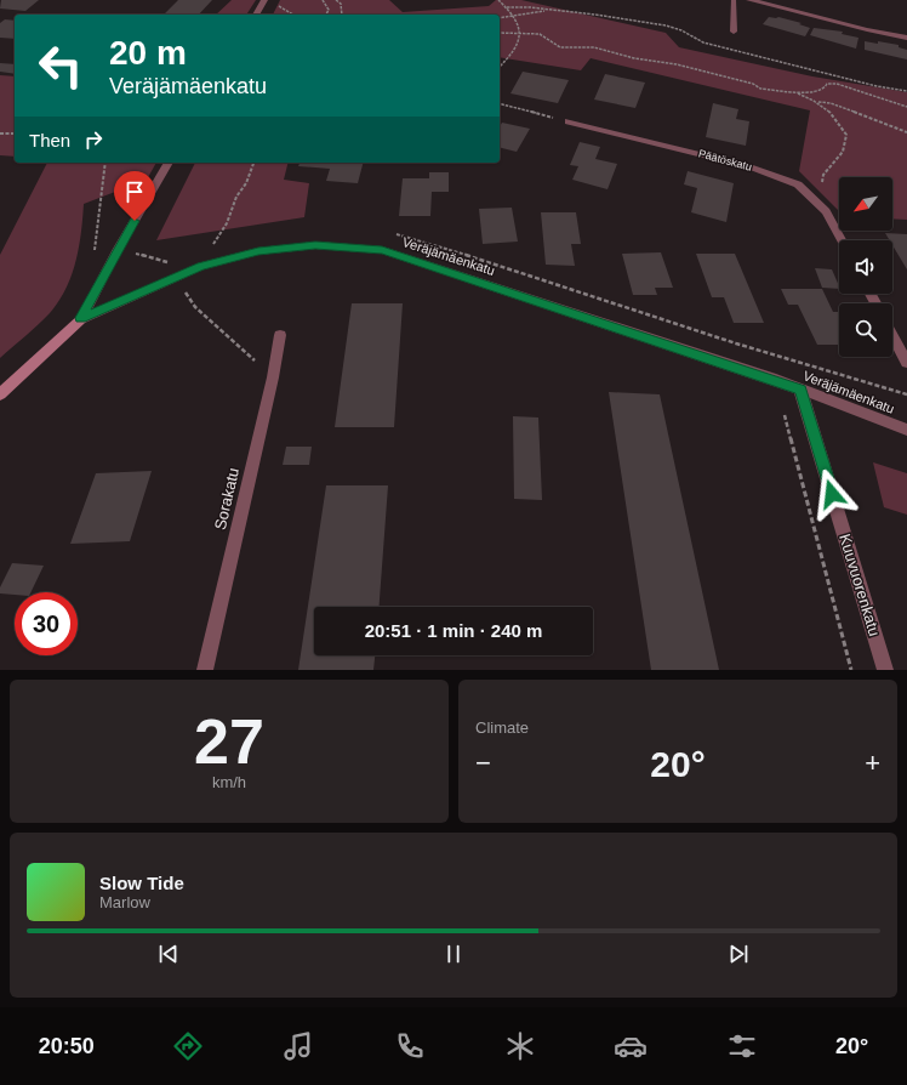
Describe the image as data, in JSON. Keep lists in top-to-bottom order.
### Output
{
  "streets": {
    "street": [
      "Päätöskatu",
      "Veräjämäenkatu",
      "Sorakatu",
      "Kuuvuorenkatu"
    ]
  },
  "crossings": [
    ["Veräjämäenkatu", "Kuuvuorenkatu"]
  ],
  "north": "bottom left",
  "page": {
    "turn": ["20 m", "Veräjämäenkatu"],
    "then": "Then",
    "limit": "30",
    "trip": "20:51 · 1 min · 240 m",
    "tile": [
      ["27", "km/h"],
      "Climate"
    ],
    "heat": ["−", "20°", "+"],
    "song": ["Slow Tide", "Marlow"],
    "tabs": ["20:50", "20°"]
  }
}
